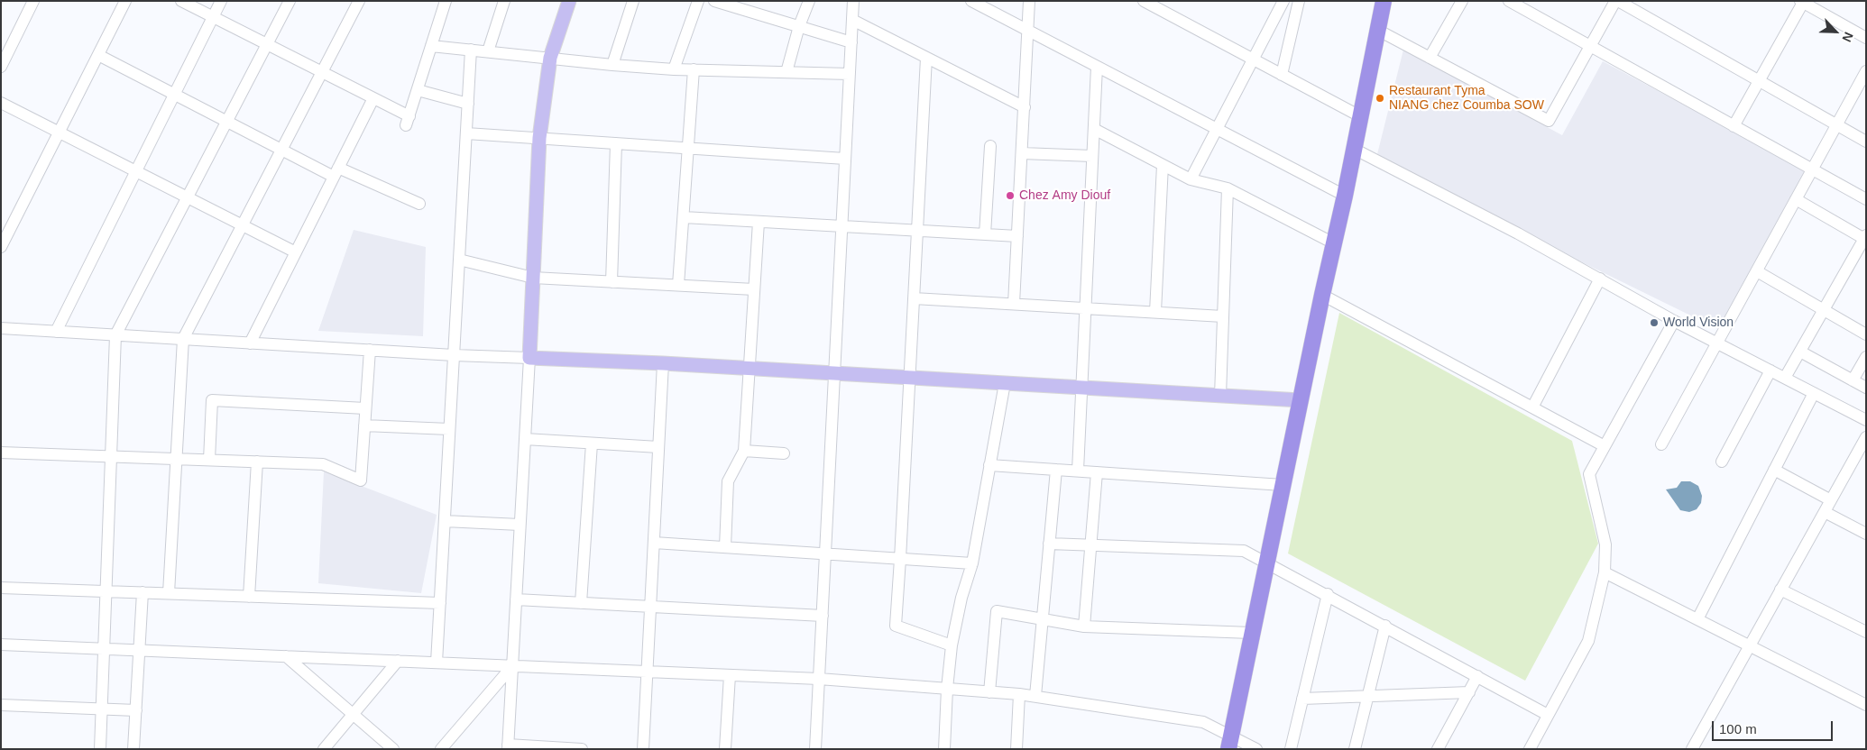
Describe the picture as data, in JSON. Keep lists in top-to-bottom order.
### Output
{
  "places": ["Restaurant Tyma NIANG chez Coumba SOW", "Chez Amy Diouf", "World Vision"],
  "scale_bar": "100 m",
  "north": "bottom right"
}
